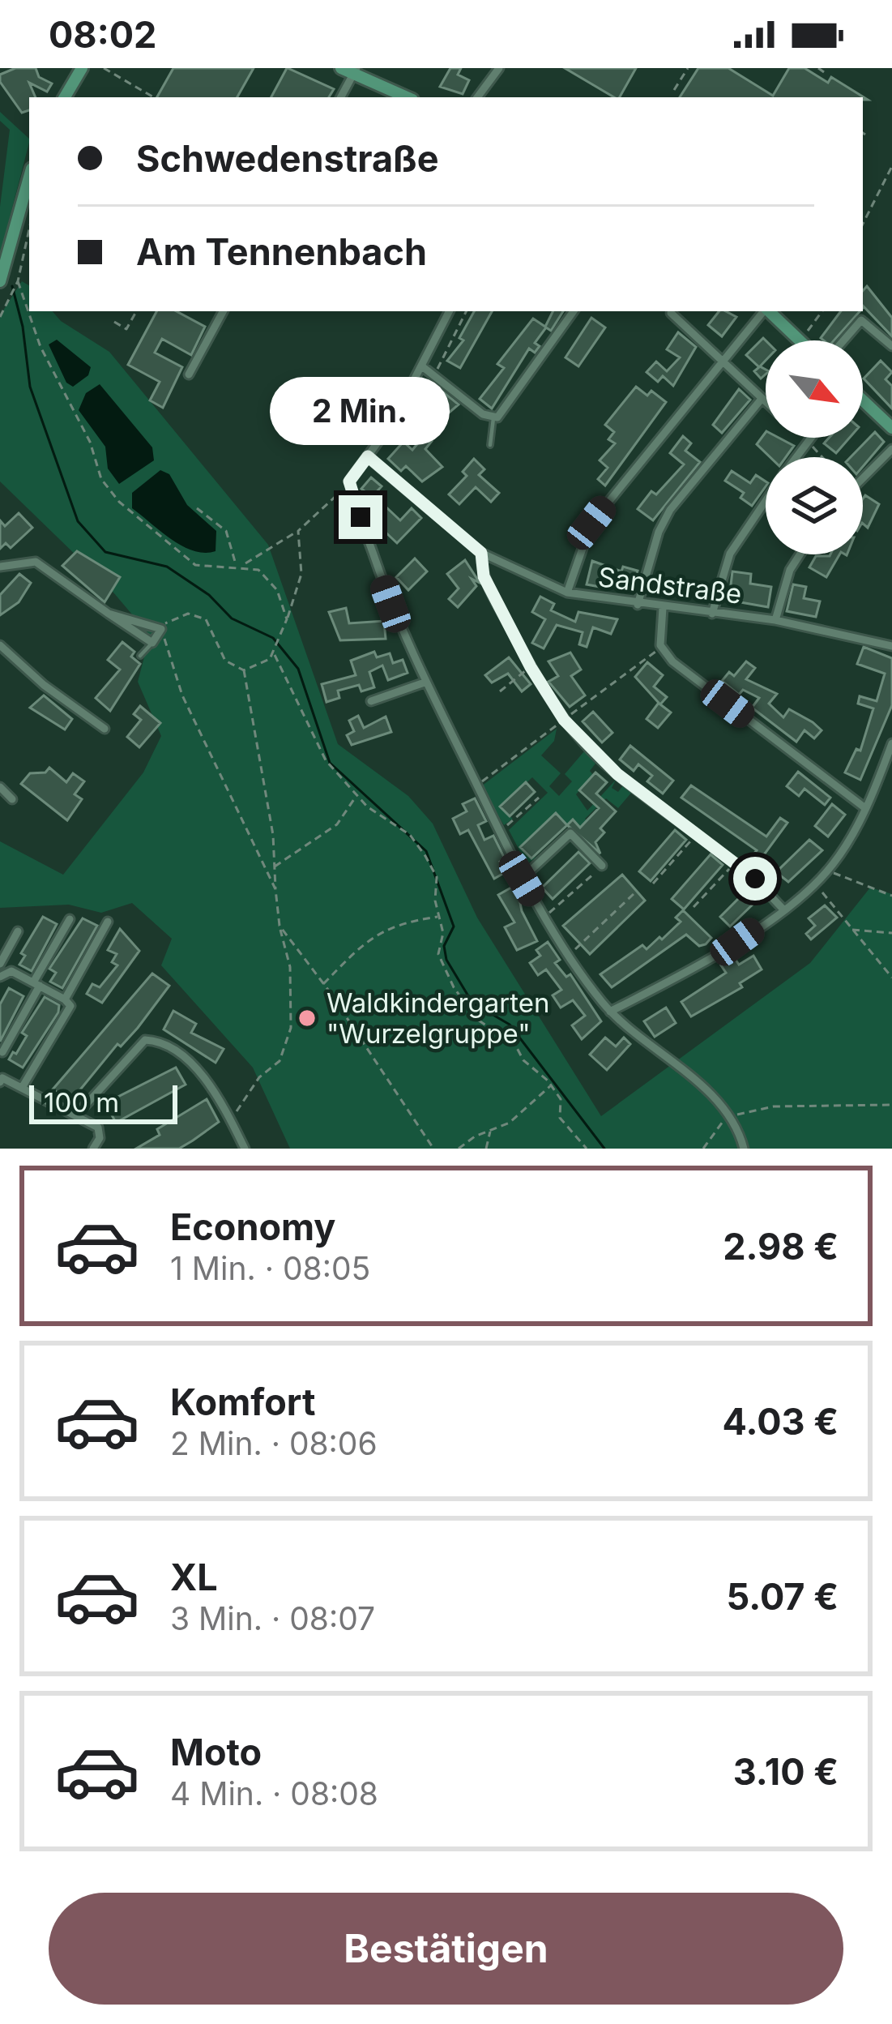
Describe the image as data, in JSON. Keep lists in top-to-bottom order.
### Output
{
  "streets": {
    "street": ["Sandstraße"]
  },
  "places": ["Waldkindergarten \"Wurzelgruppe\""],
  "scale_bar": "100 m",
  "north": "bottom right",
  "page": {
    "status": "08:02",
    "banner": ["Schwedenstraße", "Am Tennenbach"],
    "bubble": "2 Min.",
    "scale": "100 m",
    "list": [
      {
        "name": "Economy",
        "note": "1 Min. · 08:05",
        "value": "2.98 €"
      },
      {
        "name": "Komfort",
        "note": "2 Min. · 08:06",
        "value": "4.03 €"
      },
      {
        "name": "XL",
        "note": "3 Min. · 08:07",
        "value": "5.07 €"
      },
      {
        "name": "Moto",
        "note": "4 Min. · 08:08",
        "value": "3.10 €"
      }
    ],
    "buttons": "Bestätigen"
  }
}
